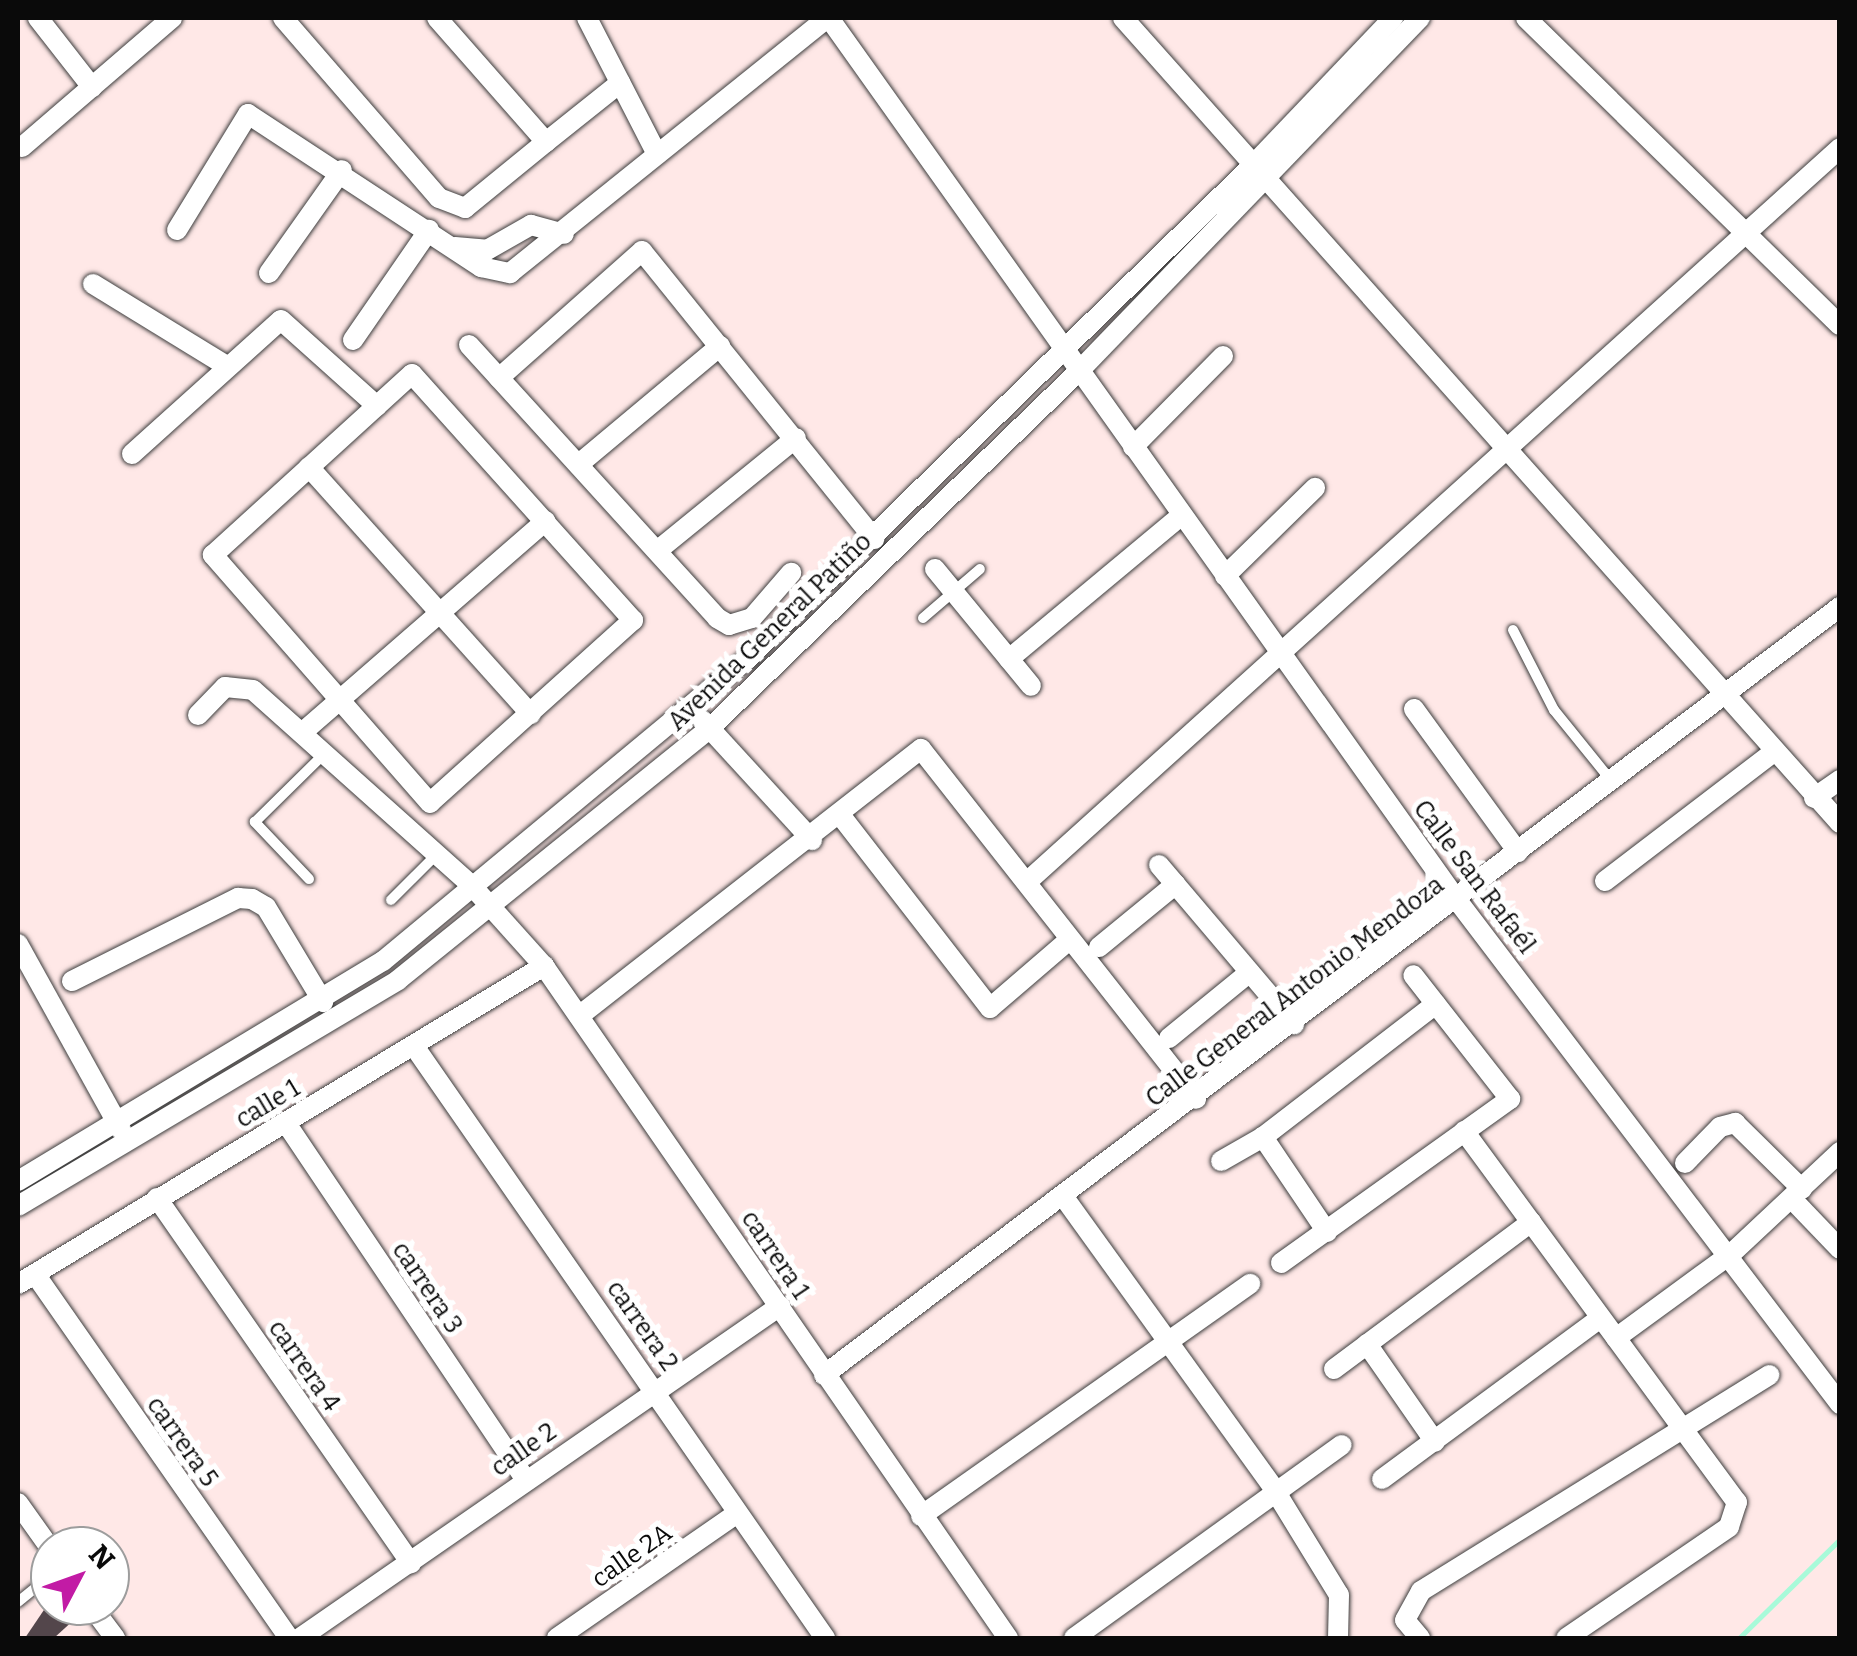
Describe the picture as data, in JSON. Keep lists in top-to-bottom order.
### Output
{
  "streets": {
    "street": [
      "Avenida General Patiño",
      "Calle San Rafaél",
      "Calle General Antonio Mendoza",
      "calle 1",
      "carrera 1",
      "carrera 3",
      "carrera 2",
      "carrera 4",
      "carrera 5",
      "calle 2",
      "calle 2A"
    ]
  },
  "crossings": [
    ["Avenida General Patiño", "Calle San Rafaél"],
    ["Avenida General Patiño", "carrera 1"],
    ["Calle San Rafaél", "Calle General Antonio Mendoza"],
    ["Calle General Antonio Mendoza", "carrera 1"],
    ["calle 1", "carrera 1"],
    ["calle 1", "carrera 3"],
    ["calle 1", "carrera 2"],
    ["calle 1", "carrera 4"],
    ["calle 1", "carrera 5"],
    ["carrera 1", "calle 2"],
    ["carrera 3", "calle 2"],
    ["carrera 2", "calle 2"],
    ["carrera 2", "calle 2A"],
    ["carrera 4", "calle 2"]
  ],
  "north": "top right"
}
